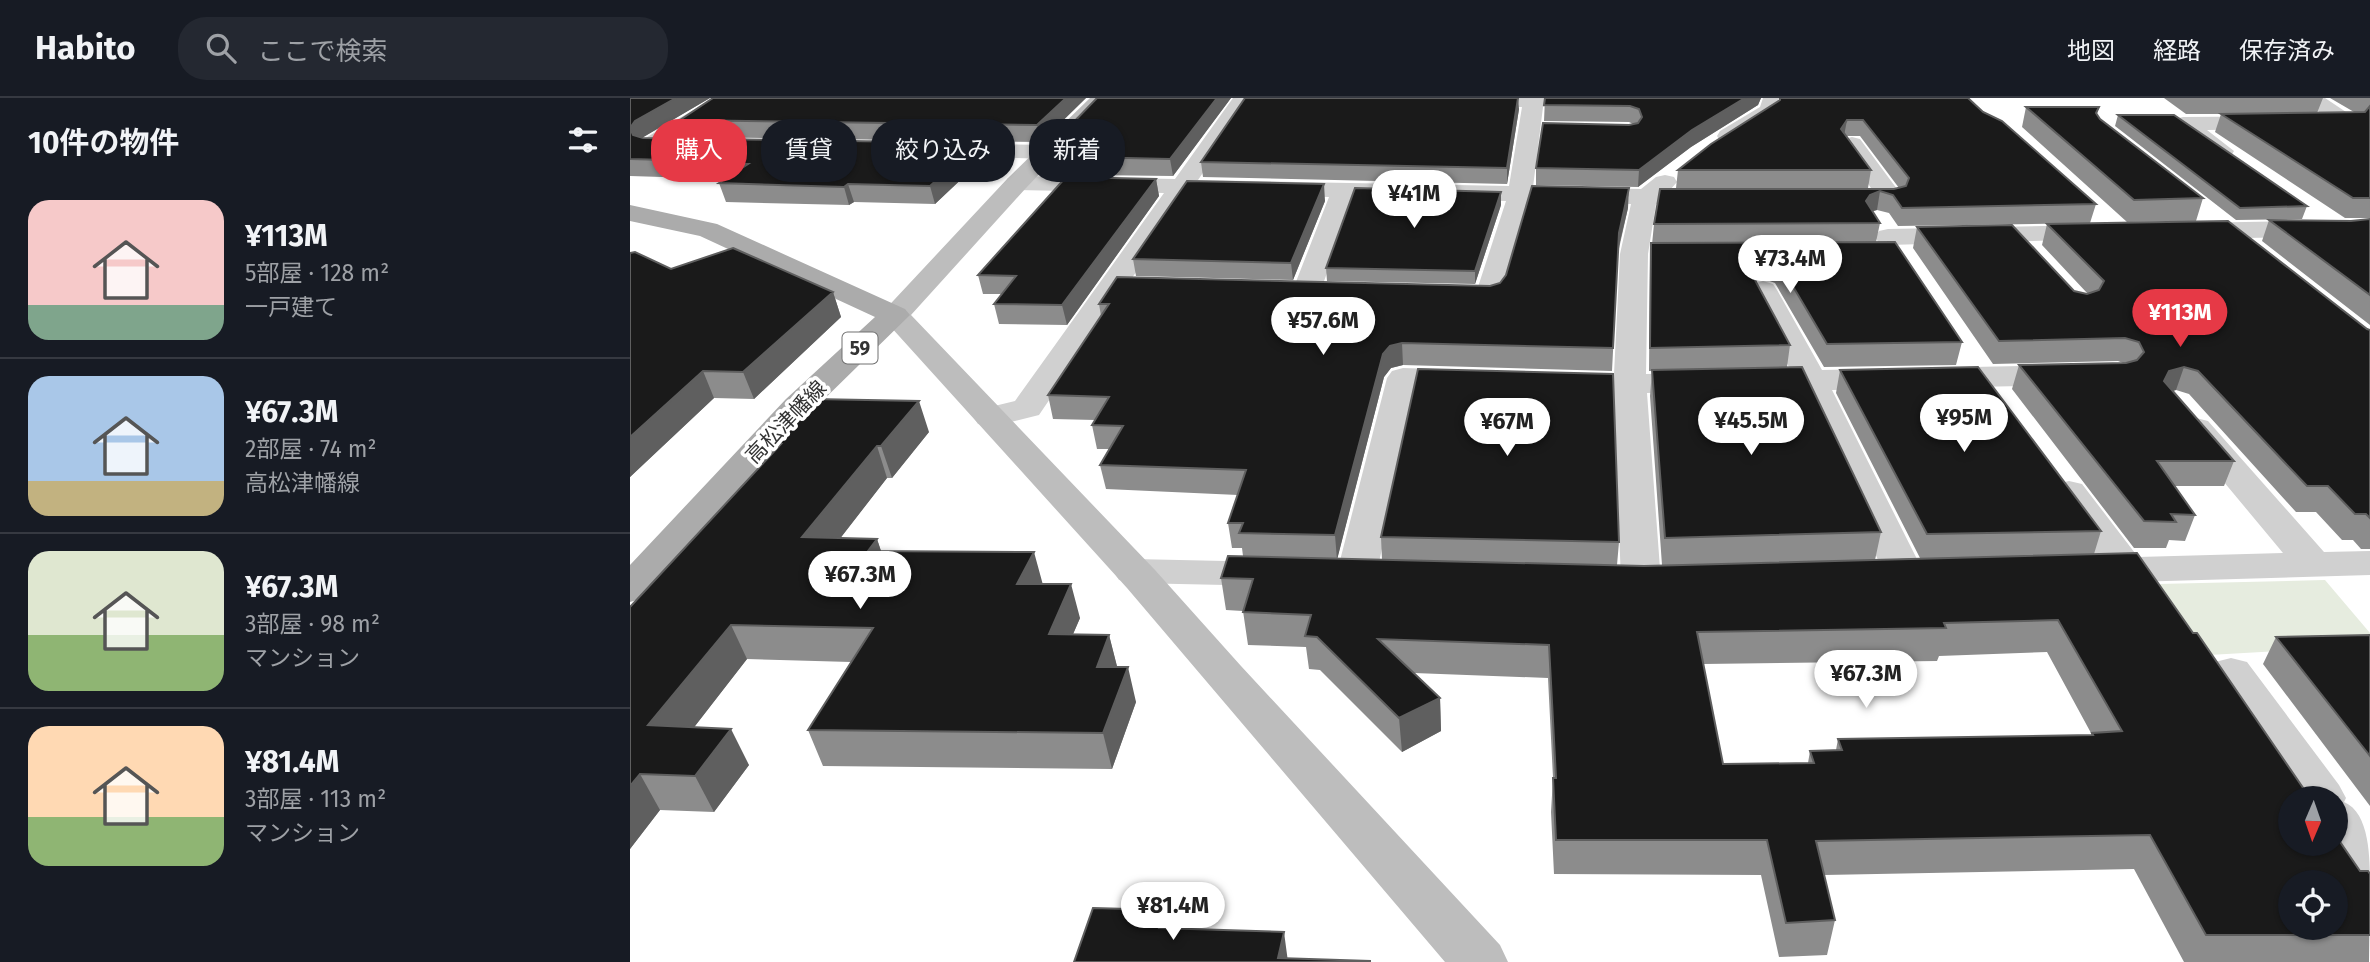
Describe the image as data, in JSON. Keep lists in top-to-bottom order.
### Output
{
  "streets": {
    "main road": ["59", "高松津幡線"]
  },
  "crossings": [
    ["59", "高松津幡線"]
  ],
  "north": "bottom",
  "page": {
    "header": "Habito",
    "search": "ここで検索",
    "nav": ["地図", "経路", "保存済み"],
    "heading": "10件の物件",
    "chip": [
      "購入",
      "賃貸",
      "絞り込み",
      "新着"
    ],
    "price": [
      "¥41M",
      "¥73.4M",
      "¥113M",
      "¥57.6M",
      "¥95M",
      "¥45.5M",
      "¥67M",
      "¥67.3M",
      "¥67.3M",
      "¥81.4M"
    ],
    "list": [
      {
        "name": "¥113M",
        "note": "5部屋 · 128 m² · 一戸建て"
      },
      {
        "name": "¥67.3M",
        "note": "2部屋 · 74 m² · 高松津幡線"
      },
      {
        "name": "¥67.3M",
        "note": "3部屋 · 98 m² · マンション"
      },
      {
        "name": "¥81.4M",
        "note": "3部屋 · 113 m² · マンション"
      }
    ]
  }
}
